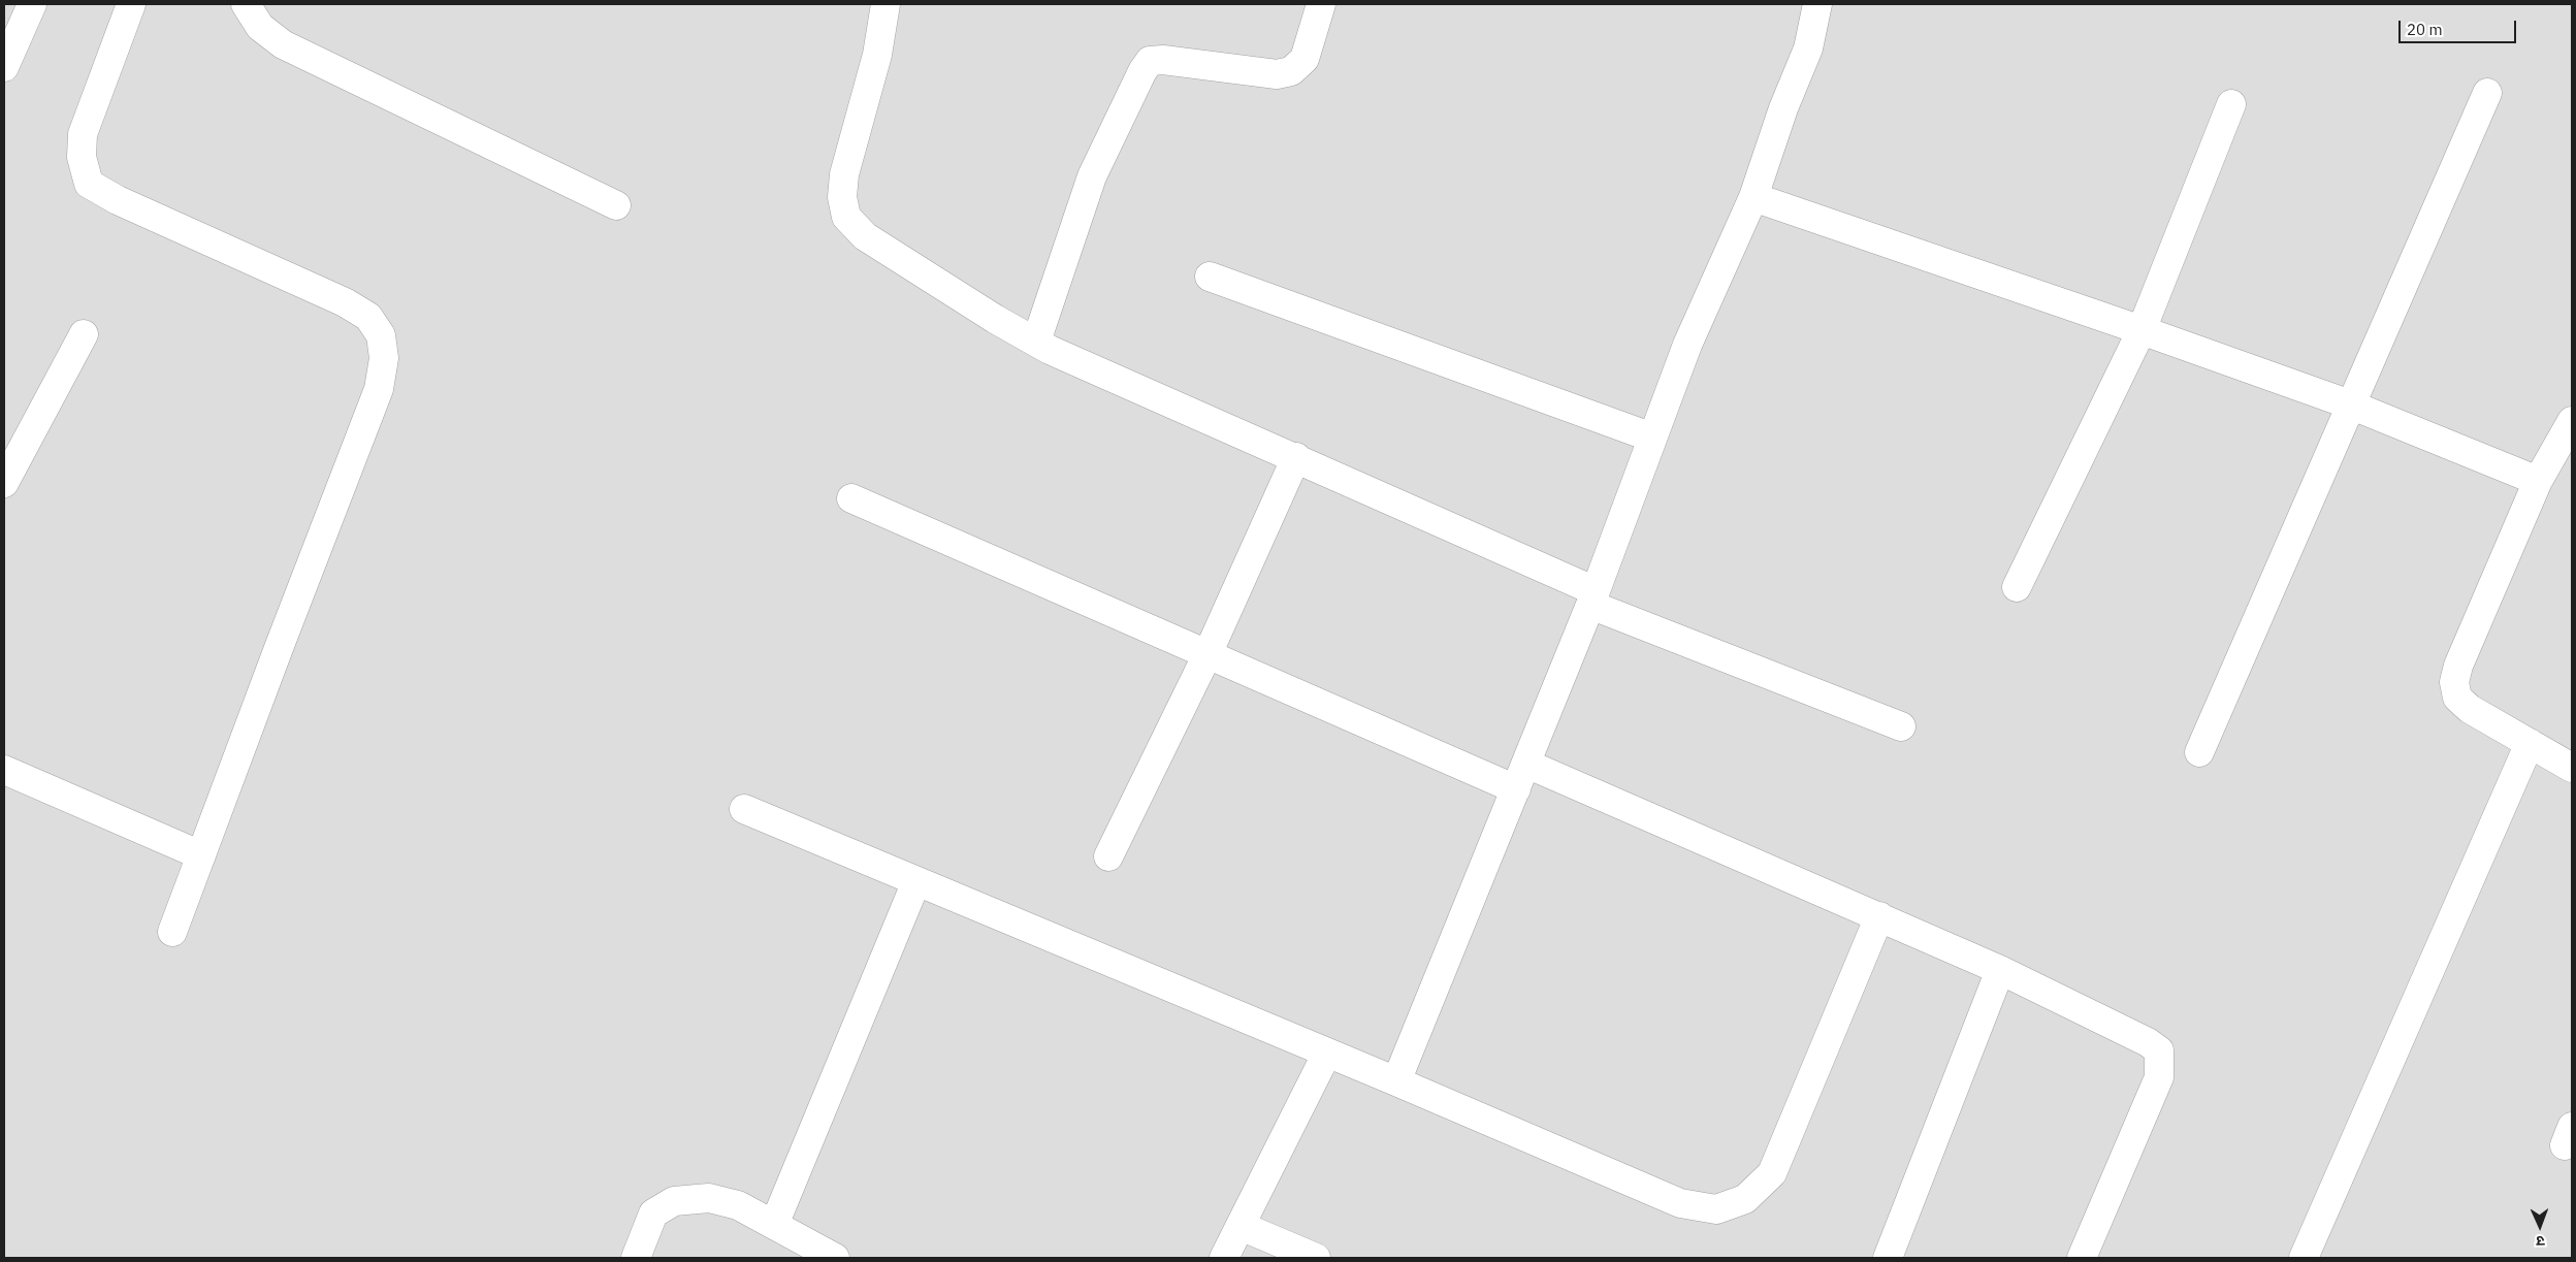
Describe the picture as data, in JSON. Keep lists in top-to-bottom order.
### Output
{
  "scale_bar": "20 m",
  "north": "bottom"
}
